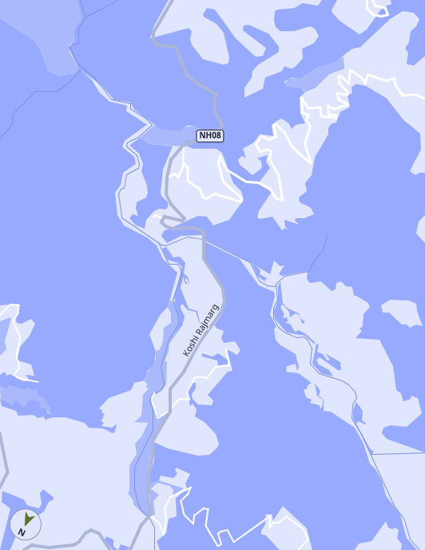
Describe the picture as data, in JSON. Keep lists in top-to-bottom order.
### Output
{
  "streets": {
    "main road": ["NH08", "Koshi Rajmarg"]
  },
  "crossings": [
    ["NH08", "Koshi Rajmarg"]
  ],
  "north": "bottom left"
}
